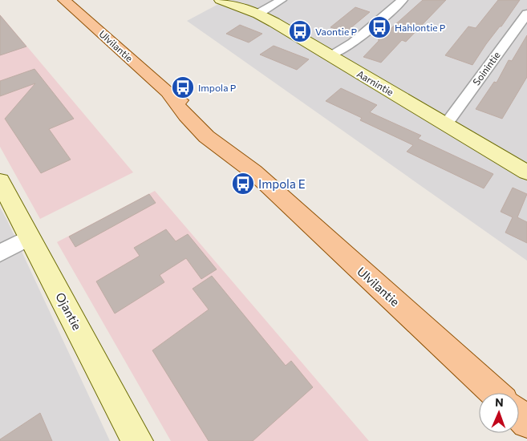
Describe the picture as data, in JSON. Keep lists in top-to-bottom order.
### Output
{
  "streets": {
    "main road": ["Ulvilantie"],
    "street": ["Soinintie", "Aarnintie", "Ojantie"]
  },
  "crossings": [
    ["Soinintie", "Aarnintie"]
  ],
  "places": {
    "bus stop": [
      "Hahlontie P",
      "Vaontie P",
      "Impola P",
      "Impola E"
    ]
  },
  "north": "top"
}
